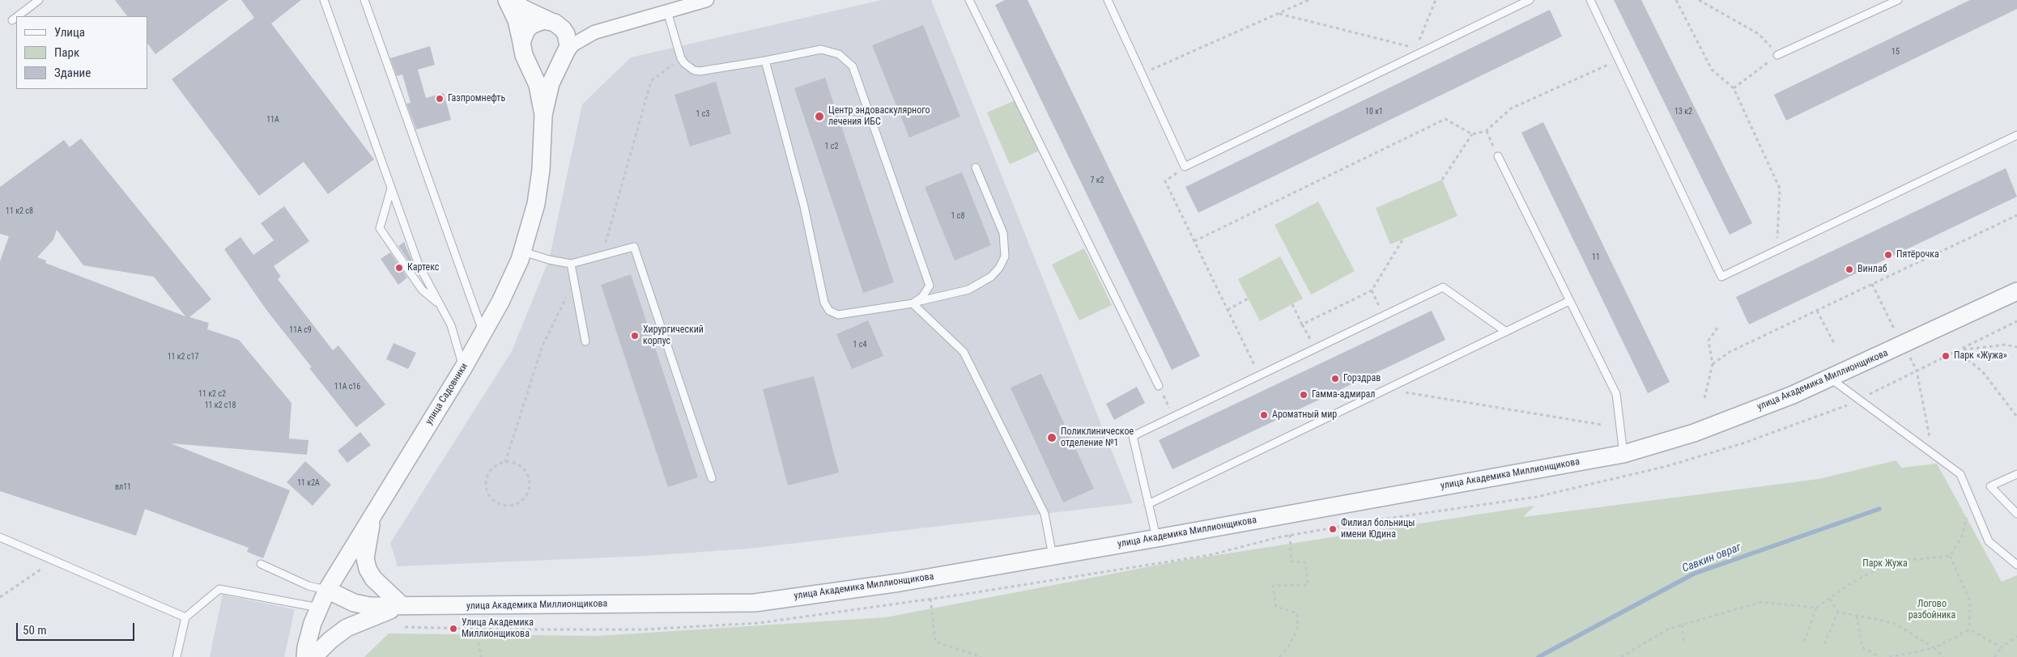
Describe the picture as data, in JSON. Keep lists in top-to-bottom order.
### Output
{
  "streets": {
    "street": ["улица Академика Миллионщикова", "улица Садовники"]
  },
  "crossings": [
    ["улица Академика Миллионщикова", "улица Садовники"]
  ],
  "water": ["Савкин овраг"],
  "parks": ["Парк Жужа", "Логово разбойника"],
  "places": [
    "Газпромнефть",
    "Центр эндоваскулярного лечения ИБС",
    "Пятёрочка",
    "Картекс",
    "Винлаб",
    "Хирургический корпус",
    "Парк «Жужа»",
    "Горздрав",
    "Гамма-адмирал",
    "Ароматный мир",
    "Поликлиническое отделение №1",
    "Филиал больницы имени Юдина",
    "Улица Академика Миллионщикова"
  ],
  "house_numbers": [
    "15",
    "10 к1",
    "13 к2",
    "1 с3",
    "11А",
    "1 с2",
    "7 к2",
    "11 к2 с8",
    "1 с8",
    "11",
    "11А с9",
    "1 с4",
    "11 к2 с17",
    "11А с16",
    "11 к2 с2",
    "11 к2 с18",
    "11 к2А",
    "вл11"
  ],
  "legend": ["Улица", "Парк", "Здание"],
  "scale_bar": "50 m"
}
